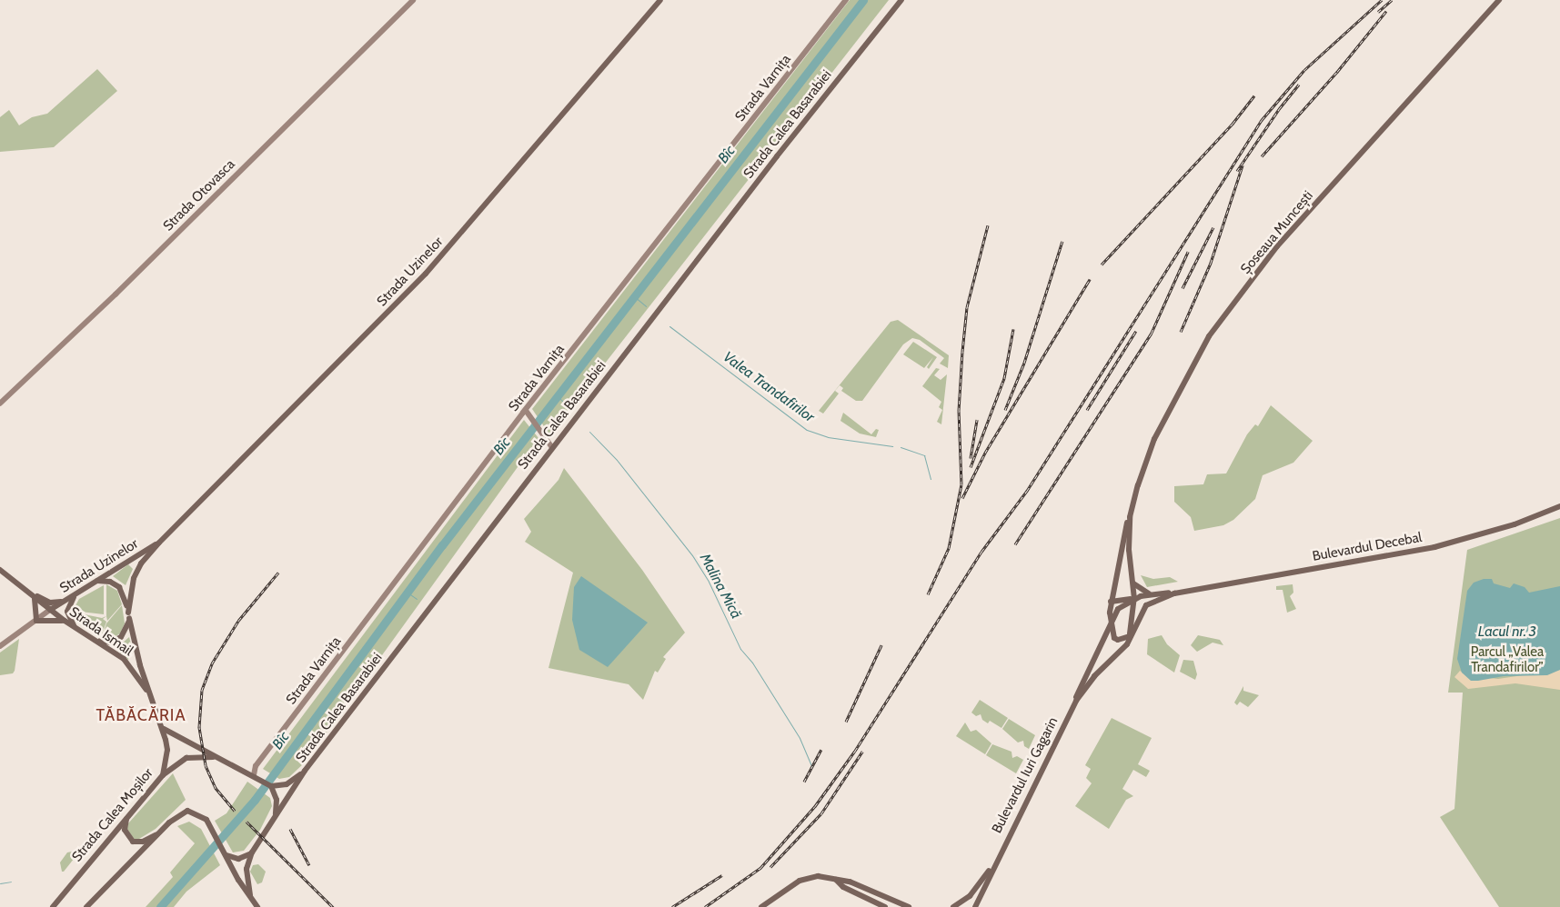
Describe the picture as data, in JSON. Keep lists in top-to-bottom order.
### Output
{
  "streets": {
    "main road": [
      "Strada Calea Basarabiei",
      "Șoseaua Muncești",
      "Strada Uzinelor",
      "Bulevardul Decebal",
      "Strada Ismail",
      "Bulevardul Iuri Gagarin",
      "Strada Calea Moșilor"
    ],
    "street": ["Strada Varnița", "Strada Otovasca"]
  },
  "crossings": [
    ["Șoseaua Muncești", "Bulevardul Decebal"],
    ["Șoseaua Muncești", "Bulevardul Iuri Gagarin"],
    ["Strada Uzinelor", "Strada Ismail"],
    ["Bulevardul Decebal", "Bulevardul Iuri Gagarin"],
    ["Strada Ismail", "Strada Calea Moșilor"]
  ],
  "districts": ["TĂBĂCĂRIA"],
  "water": [
    "Bîc",
    "Valea Trandafirilor",
    "Malina Mică",
    "Lacul nr. 3"
  ],
  "parks": ["Parcul „Valea Trandafirilor”"]
}
